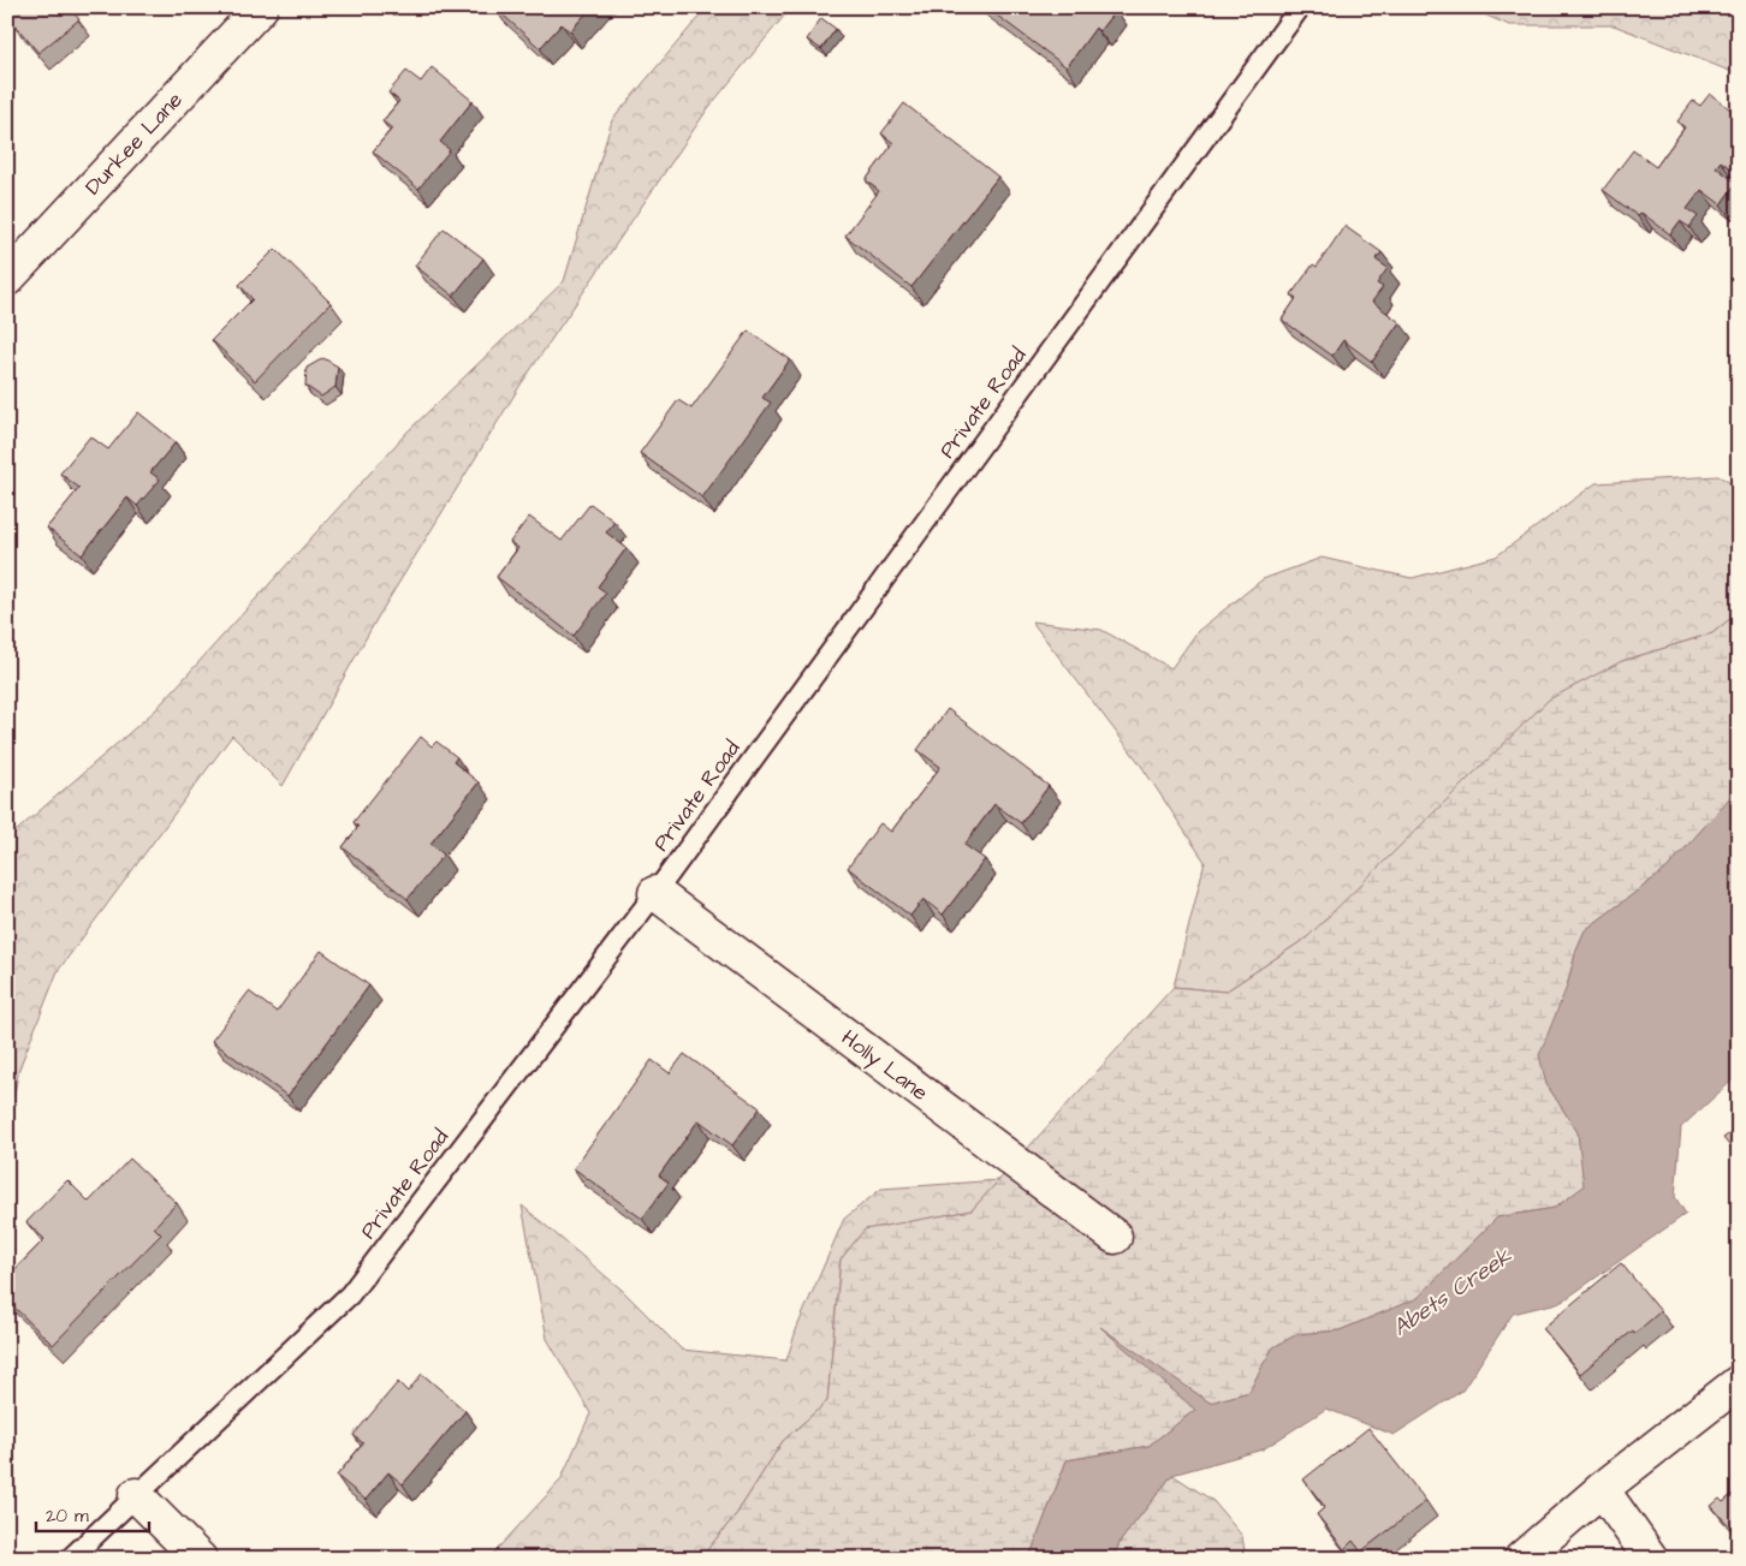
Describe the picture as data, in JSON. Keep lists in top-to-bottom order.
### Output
{
  "streets": {
    "street": ["Durkee Lane", "Holly Lane"],
    "lane": ["Private Road"]
  },
  "crossings": [
    ["Private Road", "Holly Lane"]
  ],
  "water": ["Abets Creek"],
  "scale_bar": "20 m"
}
